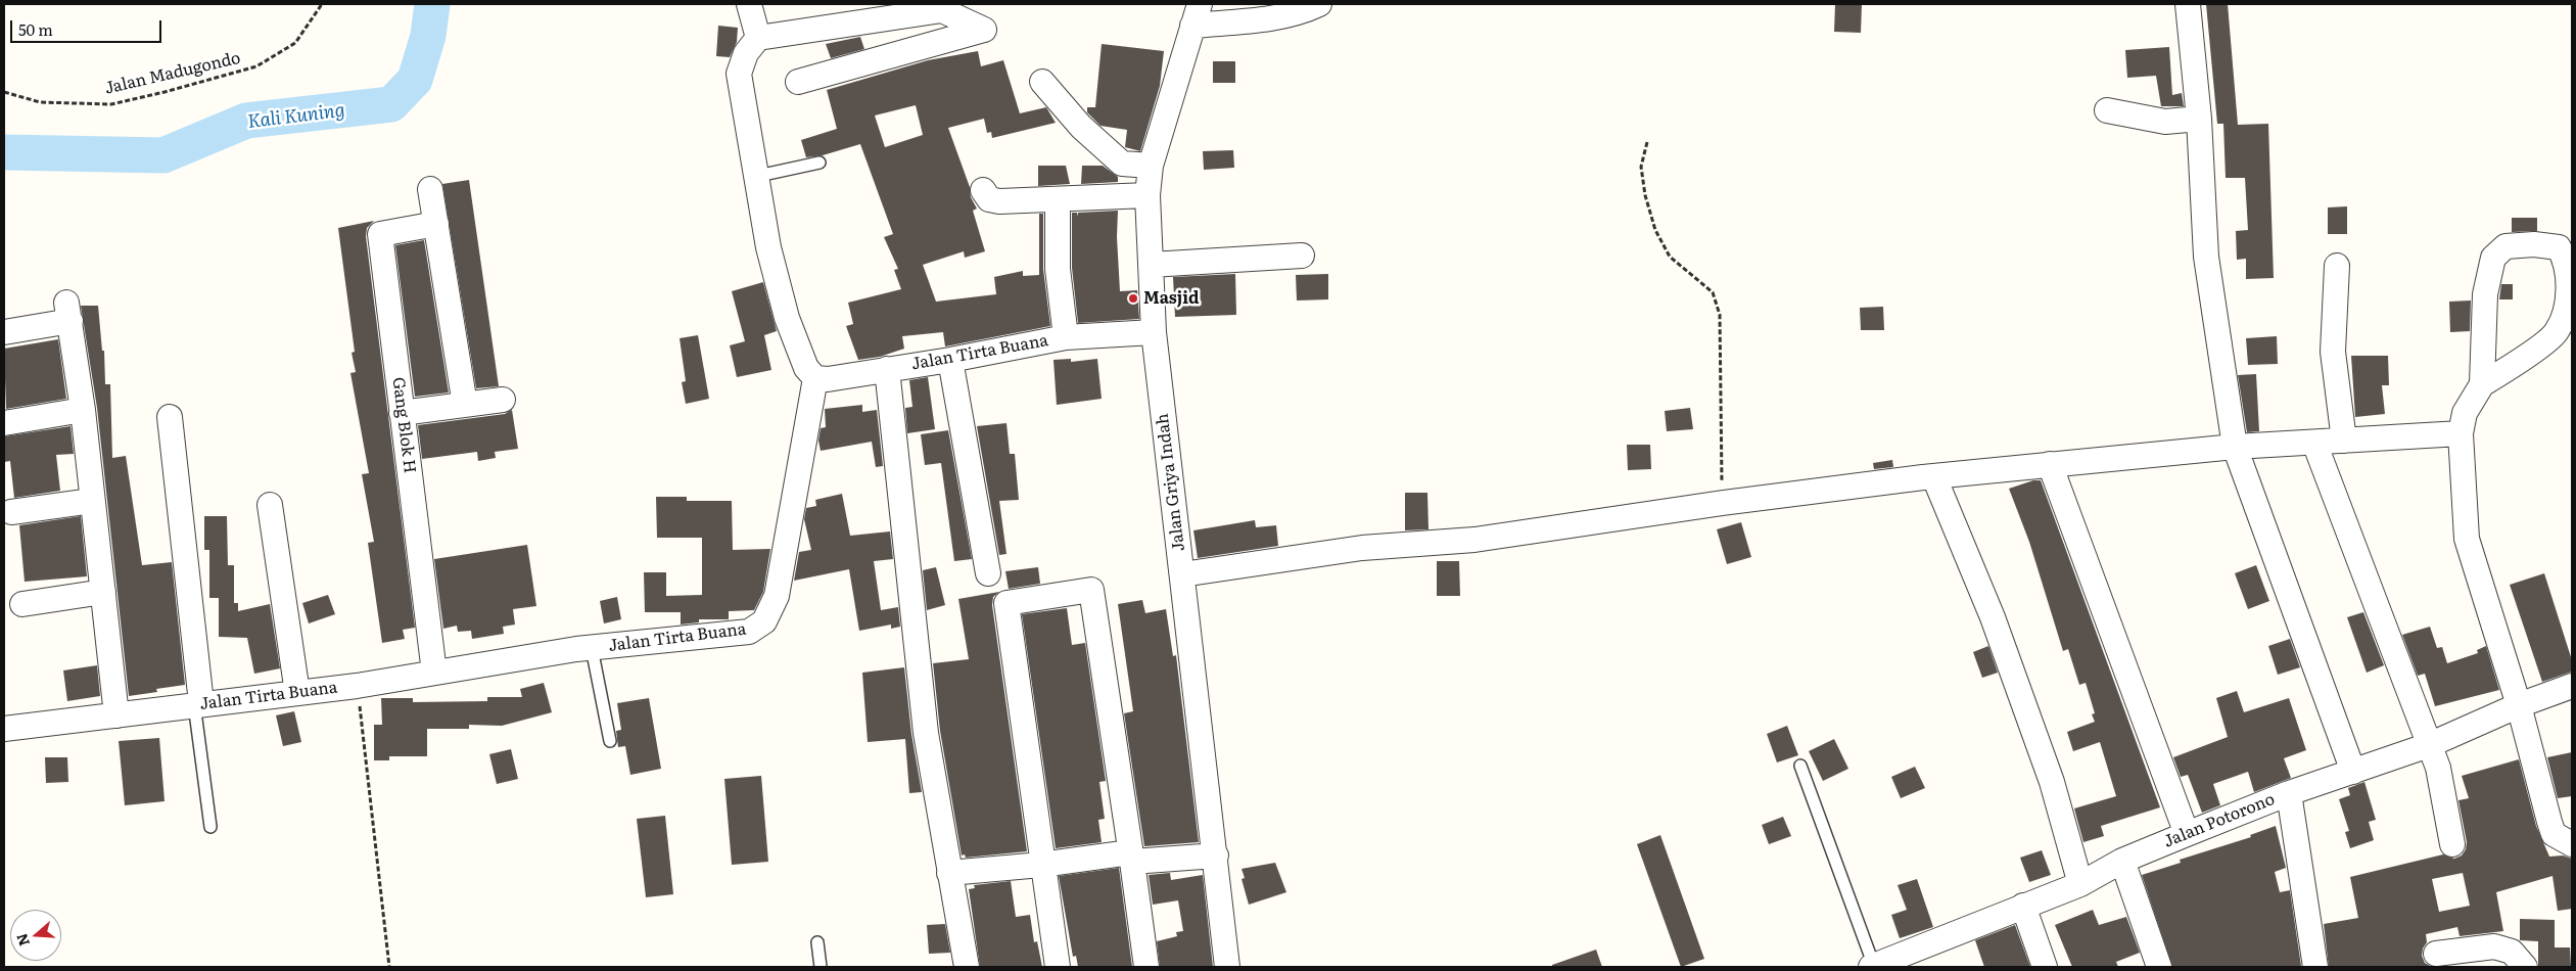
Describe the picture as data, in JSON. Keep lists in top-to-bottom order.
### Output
{
  "streets": {
    "street": [
      "Jalan Tirta Buana",
      "Gang Blok H",
      "Jalan Griya Indah",
      "Jalan Potorono"
    ],
    "path": ["Jalan Madugondo"]
  },
  "crossings": [
    ["Jalan Tirta Buana", "Gang Blok H"],
    ["Jalan Tirta Buana", "Jalan Griya Indah"]
  ],
  "water": ["Kali Kuning"],
  "places": ["Masjid"],
  "scale_bar": "50 m",
  "north": "left"
}
